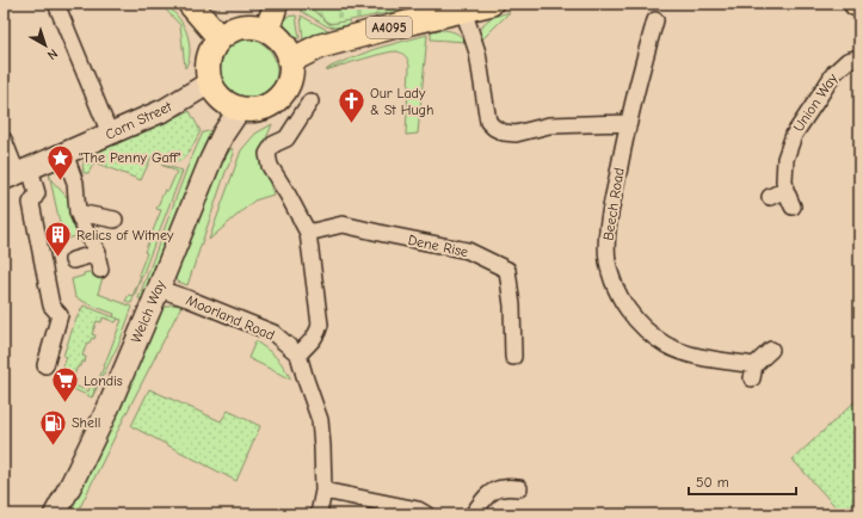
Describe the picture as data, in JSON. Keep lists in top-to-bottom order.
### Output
{
  "streets": {
    "main road": ["A4095"],
    "street": [
      "Union Way",
      "Corn Street",
      "Beech Road",
      "Dene Rise",
      "Welch Way",
      "Moorland Road"
    ]
  },
  "crossings": [
    ["A4095", "Corn Street"],
    ["A4095", "Welch Way"],
    ["Corn Street", "Welch Way"],
    ["Welch Way", "Moorland Road"]
  ],
  "places": {
    "church": ["Our Lady & St Hugh"],
    "place": ["\"The Penny Gaff\""],
    "building": ["Relics of Witney"],
    "supermarket": ["Londis"],
    "fuel station": ["Shell"]
  },
  "scale_bar": "50 m",
  "north": "bottom right"
}
